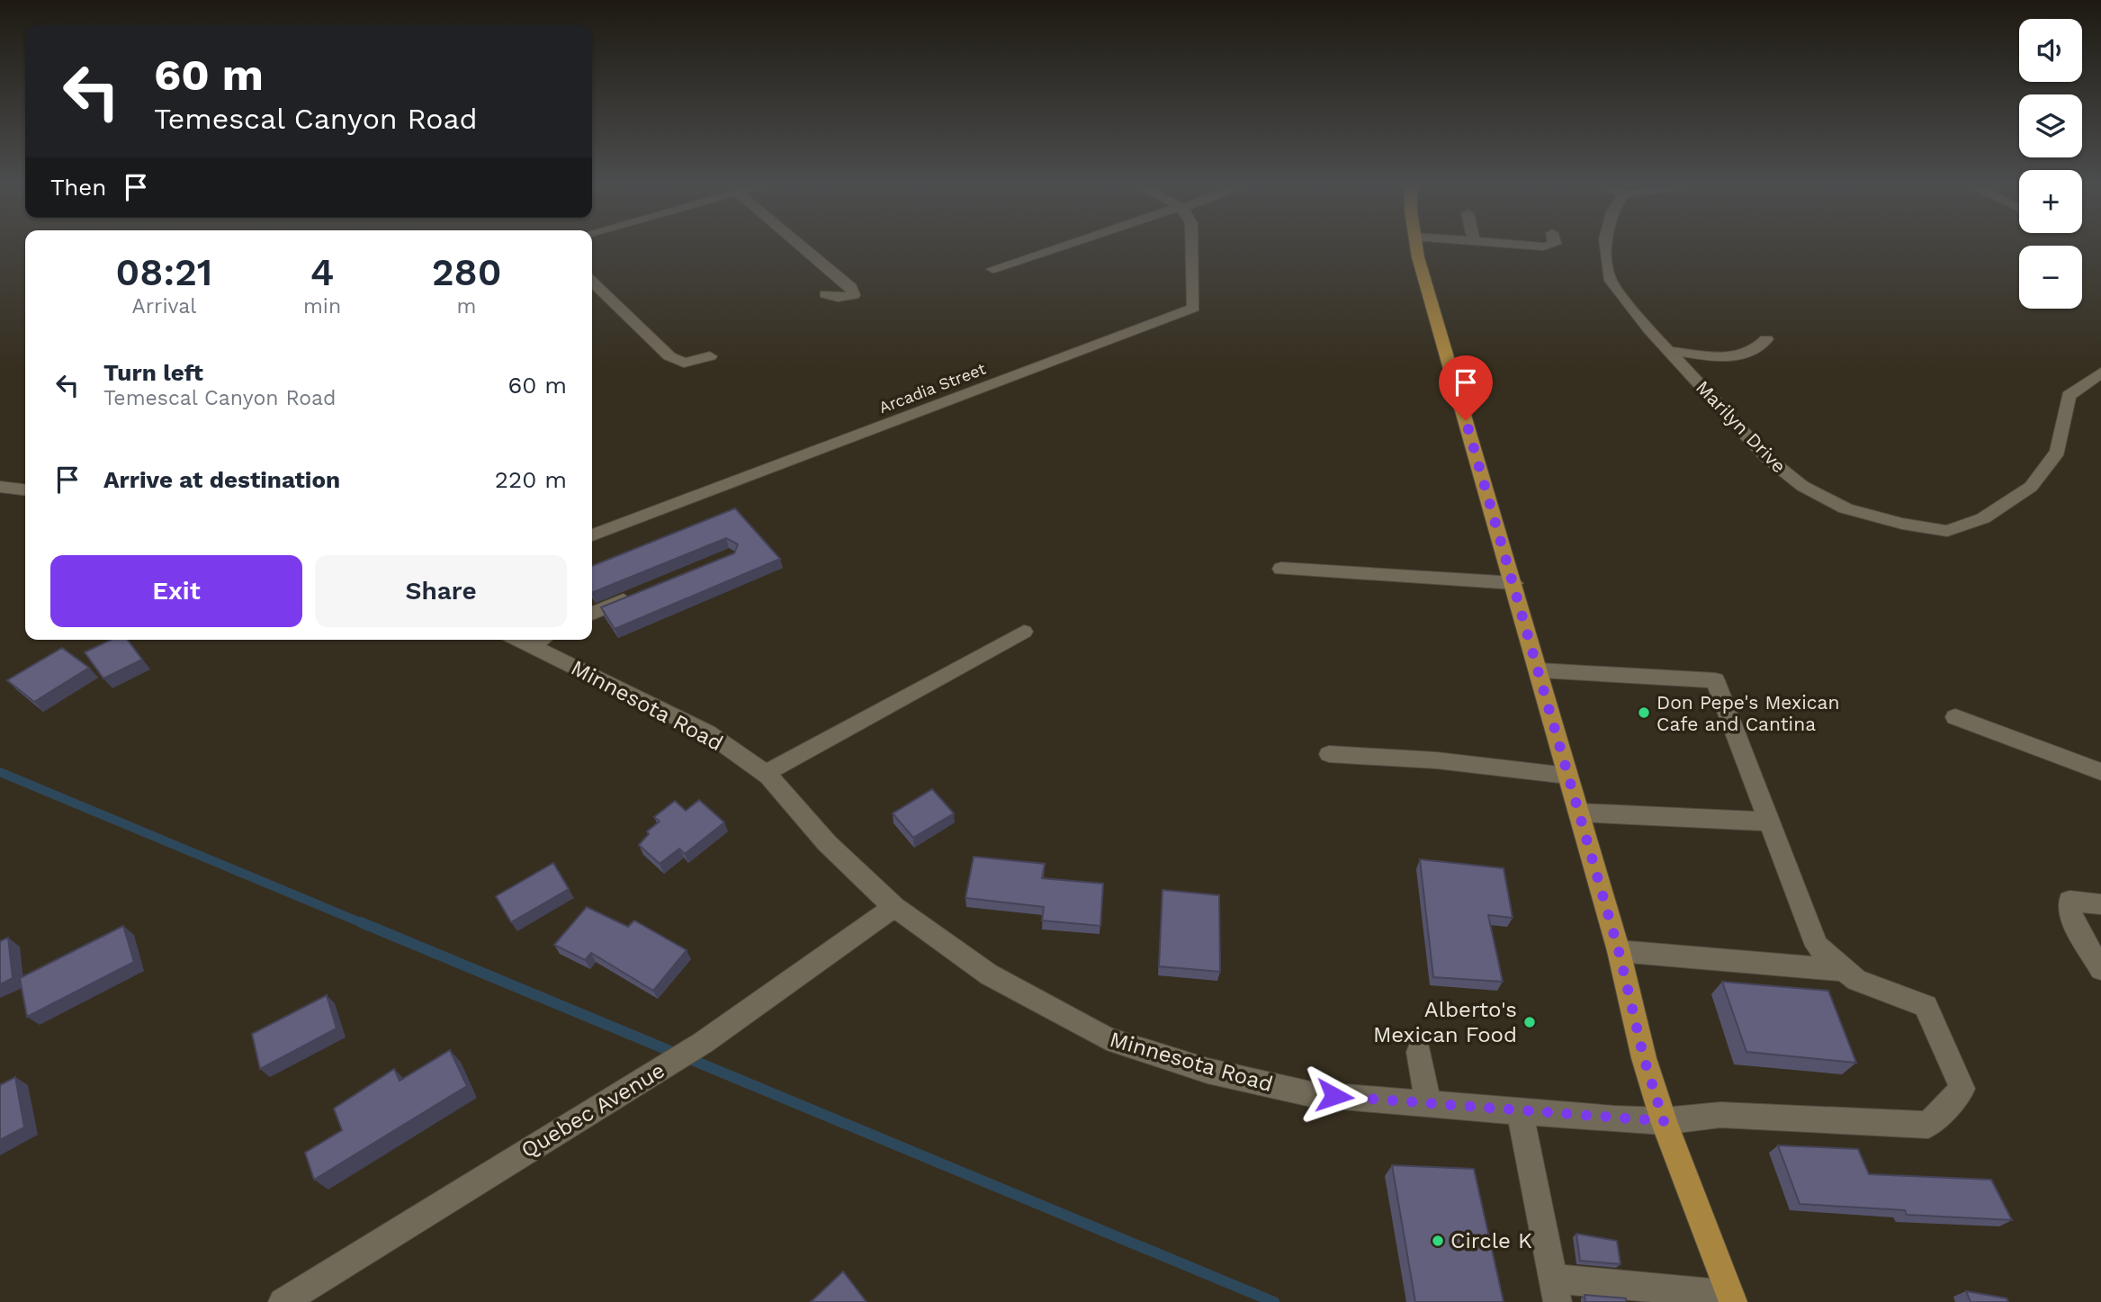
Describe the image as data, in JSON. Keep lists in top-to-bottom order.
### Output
{
  "streets": {
    "street": [
      "Arcadia Street",
      "Marilyn Drive",
      "Minnesota Road",
      "Quebec Avenue"
    ]
  },
  "crossings": [
    ["Minnesota Road", "Quebec Avenue"]
  ],
  "places": ["Don Pepe's Mexican Cafe and Cantina", "Alberto's Mexican Food", "Circle K"],
  "page": {
    "map_buttons": ["+", "−"],
    "turn": ["60 m", "Temescal Canyon Road"],
    "then": "Then",
    "eta": [
      "08:21",
      "Arrival",
      "4",
      "min",
      "280",
      "m"
    ],
    "list": [
      {
        "name": "Turn left",
        "note": "Temescal Canyon Road",
        "value": "60 m"
      },
      {
        "name": "Arrive at destination",
        "value": "220 m"
      }
    ],
    "buttons": ["Exit", "Share"]
  }
}
